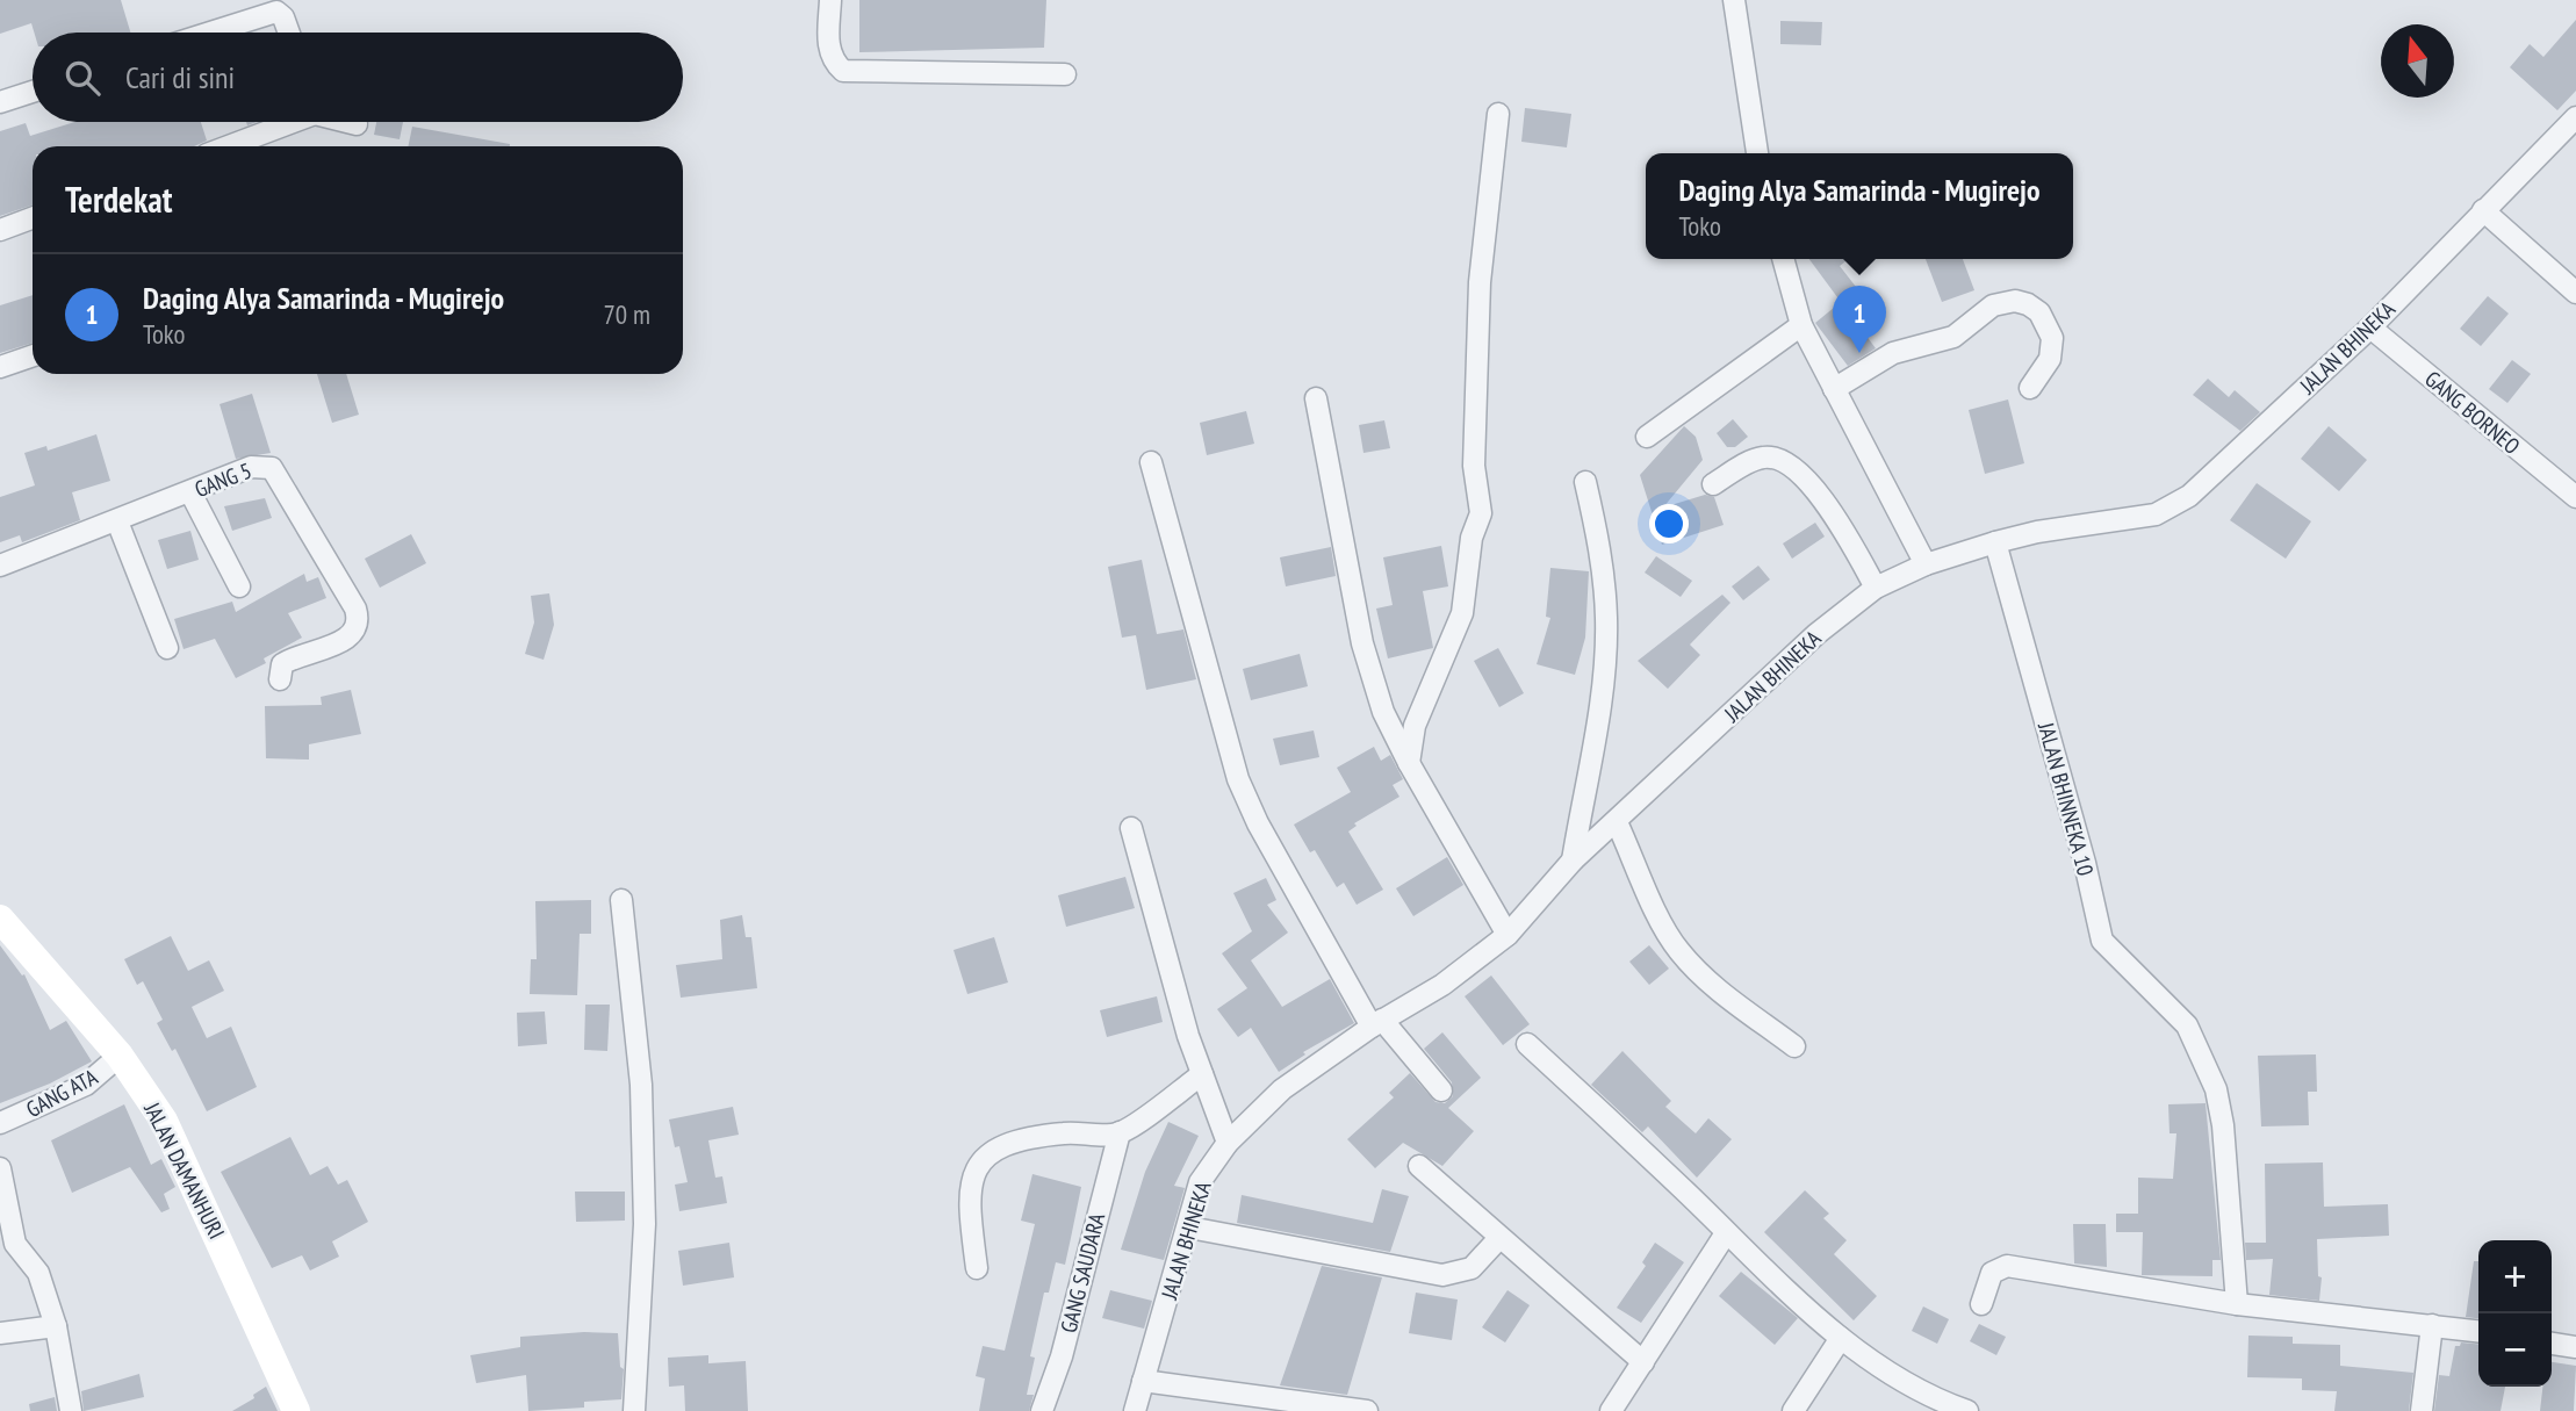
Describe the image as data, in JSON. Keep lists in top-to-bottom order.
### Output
{
  "streets": {
    "street": [
      "JALAN BHINEKA",
      "GANG BORNEO",
      "GANG 5",
      "JALAN BHINNEKA 10",
      "GANG ATA",
      "JALAN DAMANHURI",
      "GANG SAUDARA"
    ]
  },
  "crossings": [
    ["JALAN BHINEKA", "GANG BORNEO"],
    ["JALAN BHINEKA", "JALAN BHINNEKA 10"],
    ["GANG ATA", "JALAN DAMANHURI"]
  ],
  "north": "top",
  "page": {
    "search": "Cari di sini",
    "heading": "Terdekat",
    "popup": ["Daging Alya Samarinda - Mugirejo", "Toko"],
    "list": [
      {
        "mark": "1",
        "name": "Daging Alya Samarinda - Mugirejo",
        "note": "Toko",
        "value": "70 m"
      }
    ],
    "pins": "1",
    "map_buttons": ["+", "−"]
  }
}
